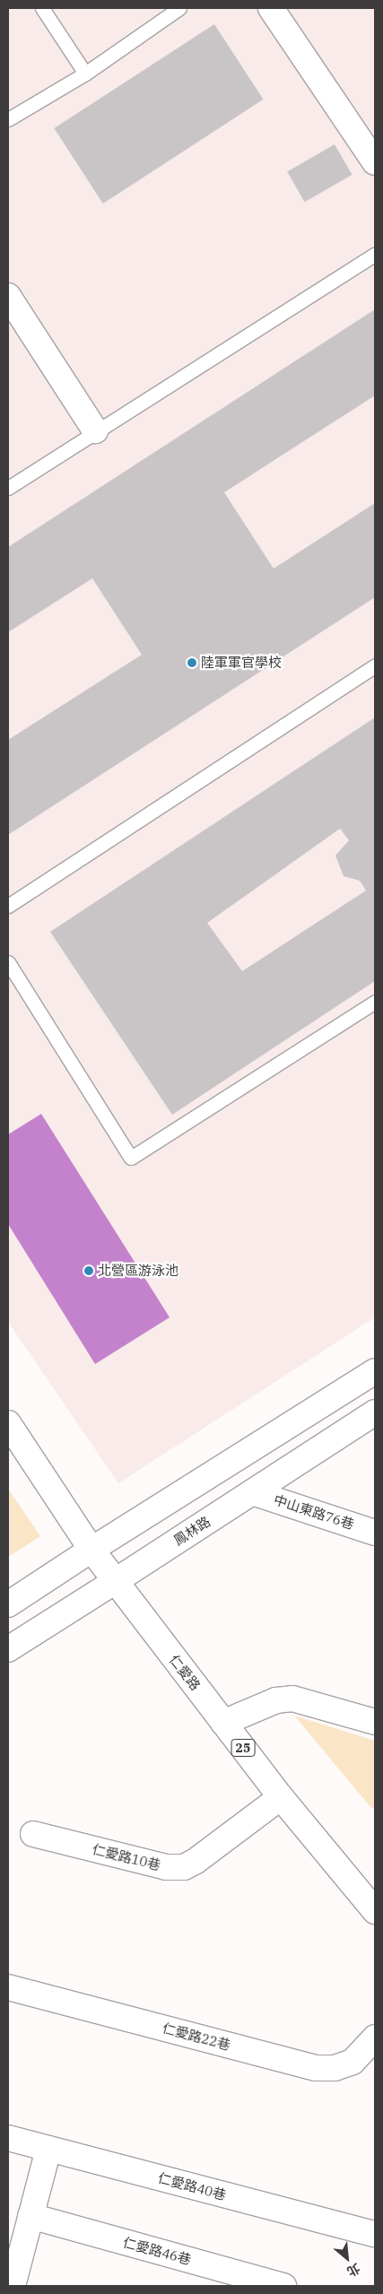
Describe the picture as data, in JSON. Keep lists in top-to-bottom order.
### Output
{
  "streets": {
    "street": [
      "中山東路76巷",
      "鳳林路",
      "仁愛路",
      "25",
      "仁愛路10巷",
      "仁愛路22巷",
      "仁愛路40巷",
      "仁愛路46巷"
    ]
  },
  "crossings": [
    ["中山東路76巷", "鳳林路"],
    ["鳳林路", "仁愛路"],
    ["仁愛路", "仁愛路10巷"]
  ],
  "places": ["陸軍軍官學校", "北營區游泳池"],
  "north": "bottom right"
}
